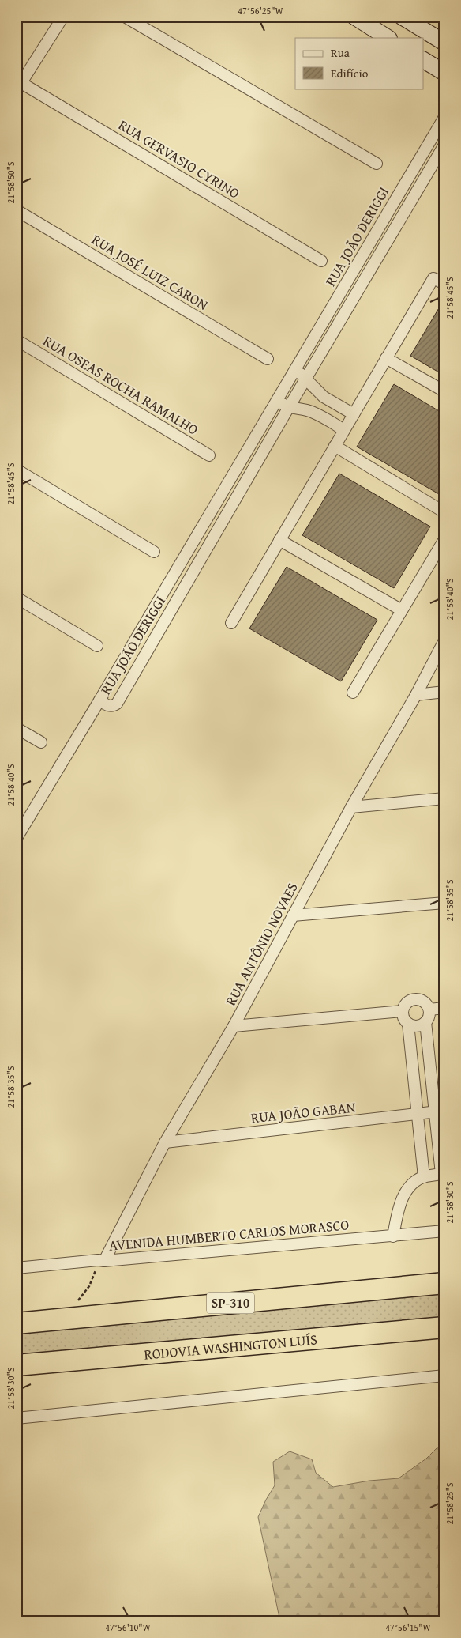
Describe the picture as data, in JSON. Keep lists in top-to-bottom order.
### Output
{
  "streets": {
    "highway": ["SP-310", "RODOVIA WASHINGTON LUÍS"],
    "street": [
      "RUA GERVASIO CYRINO",
      "RUA JOÃO DERIGGI",
      "RUA JOSÉ LUIZ CARON",
      "RUA OSEAS ROCHA RAMALHO",
      "RUA ANTÔNIO NOVAES",
      "RUA JOÃO GABAN",
      "AVENIDA HUMBERTO CARLOS MORASCO"
    ]
  },
  "crossings": [
    ["RUA ANTÔNIO NOVAES", "RUA JOÃO GABAN"],
    ["RUA ANTÔNIO NOVAES", "AVENIDA HUMBERTO CARLOS MORASCO"]
  ],
  "legend": ["Rua", "Edifício"],
  "coordinates": [
    "47°56'25\"W",
    "21°58'50\"S",
    "21°58'45\"S",
    "21°58'40\"S",
    "21°58'35\"S",
    "21°58'30\"S",
    "21°58'25\"S",
    "47°56'10\"W",
    "47°56'15\"W"
  ]
}
